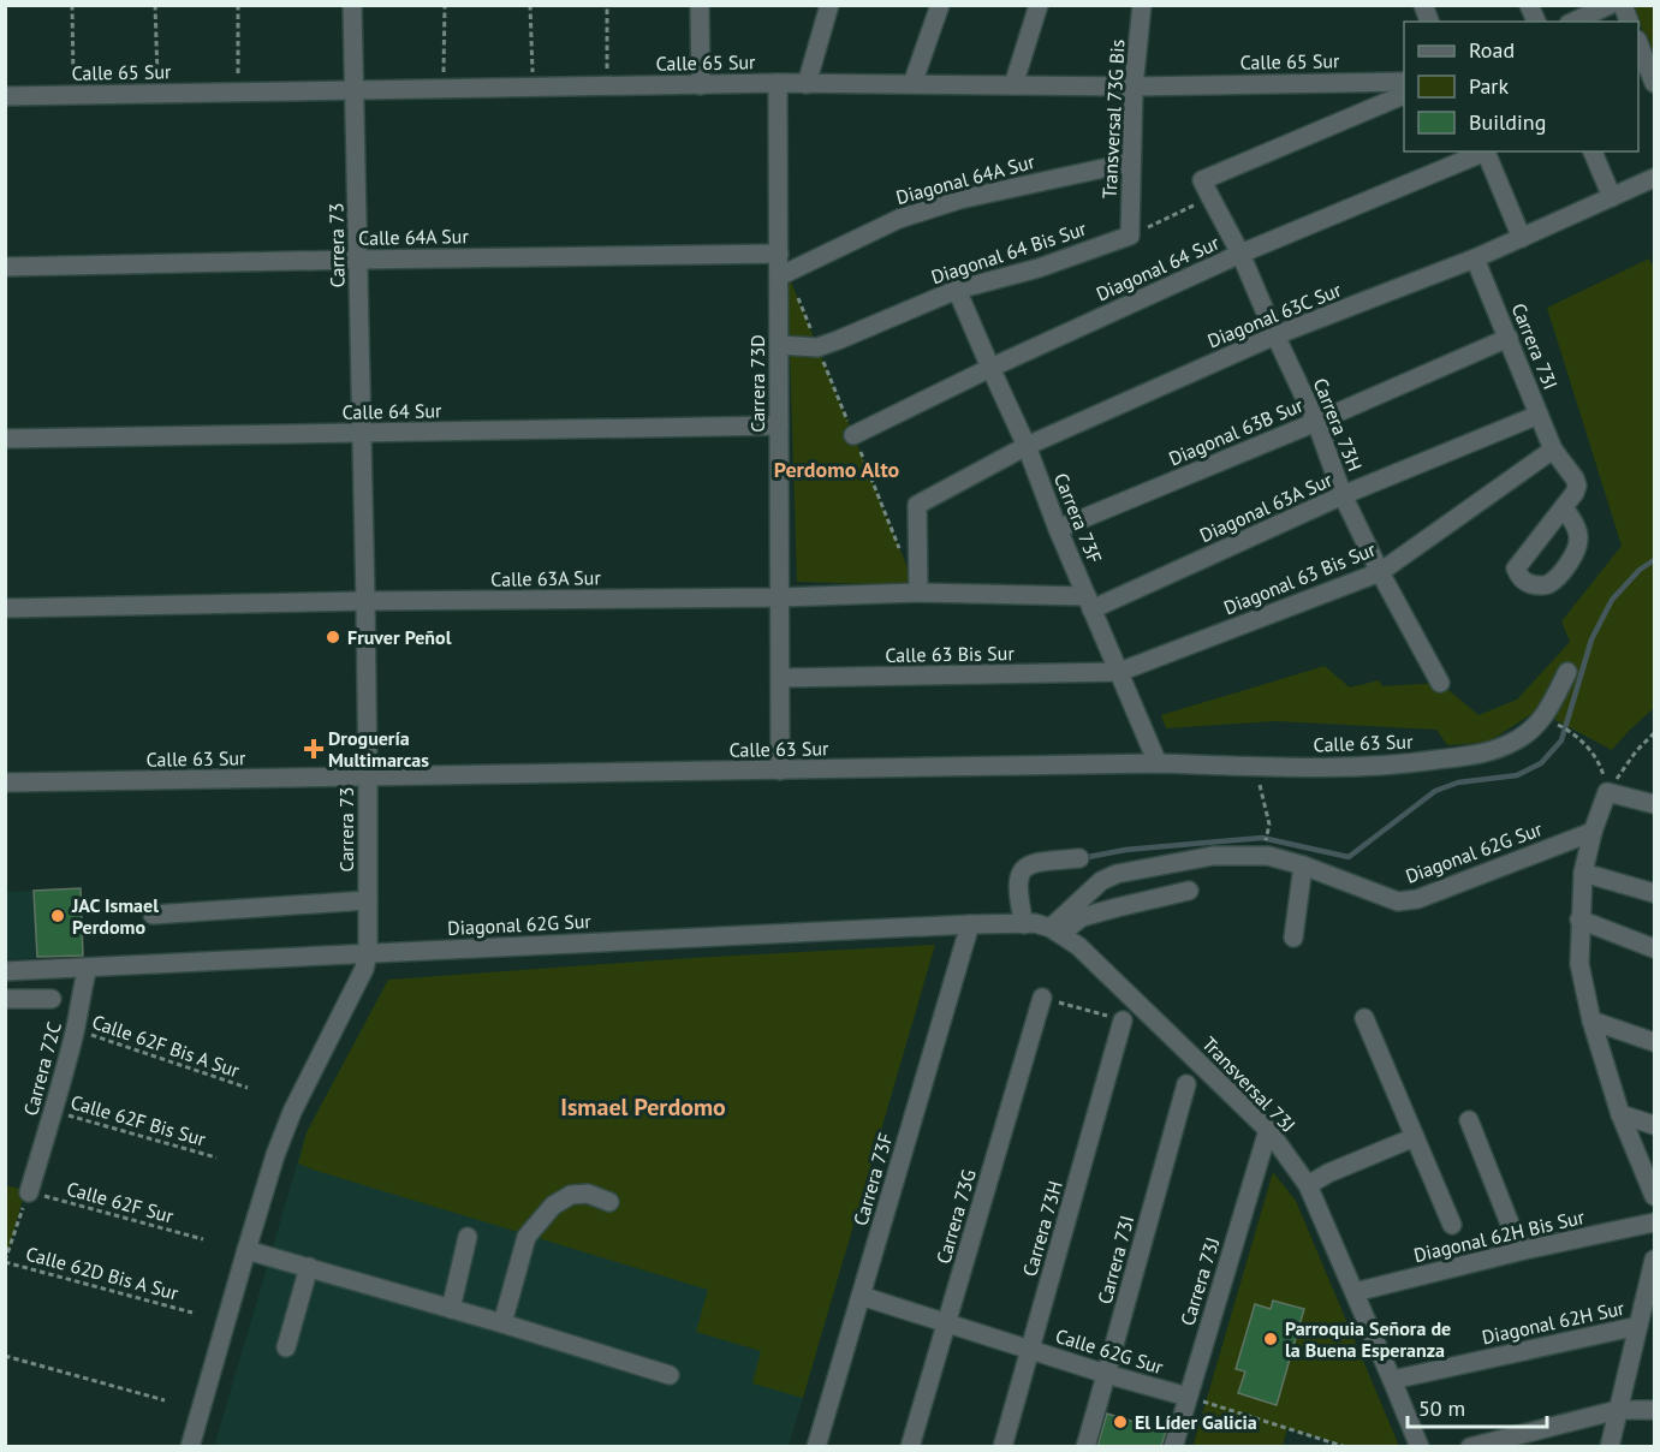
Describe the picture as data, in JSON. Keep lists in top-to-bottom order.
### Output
{
  "streets": {
    "street": [
      "Calle 65 Sur",
      "Transversal 73G Bis",
      "Diagonal 64A Sur",
      "Calle 64A Sur",
      "Carrera 73",
      "Diagonal 64 Bis Sur",
      "Diagonal 64 Sur",
      "Diagonal 63C Sur",
      "Carrera 73I",
      "Carrera 73D",
      "Calle 64 Sur",
      "Carrera 73H",
      "Diagonal 63B Sur",
      "Diagonal 63A Sur",
      "Carrera 73F",
      "Calle 63A Sur",
      "Diagonal 63 Bis Sur",
      "Calle 63 Bis Sur",
      "Calle 63 Sur",
      "Diagonal 62G Sur",
      "Carrera 72C",
      "Transversal 73J",
      "Carrera 73G",
      "Diagonal 62H Bis Sur",
      "Carrera 73J",
      "Diagonal 62H Sur",
      "Calle 62G Sur"
    ],
    "path": [
      "Calle 62F Bis A Sur",
      "Calle 62F Bis Sur",
      "Calle 62F Sur",
      "Calle 62D Bis A Sur"
    ]
  },
  "crossings": [
    ["Calle 65 Sur", "Transversal 73G Bis"],
    ["Calle 65 Sur", "Carrera 73"],
    ["Calle 65 Sur", "Carrera 73D"],
    ["Transversal 73G Bis", "Diagonal 64A Sur"],
    ["Transversal 73G Bis", "Diagonal 64 Bis Sur"],
    ["Diagonal 64A Sur", "Carrera 73D"],
    ["Calle 64A Sur", "Carrera 73"],
    ["Calle 64A Sur", "Carrera 73D"],
    ["Carrera 73", "Calle 64 Sur"],
    ["Carrera 73", "Calle 63A Sur"],
    ["Carrera 73", "Calle 63 Sur"],
    ["Carrera 73", "Diagonal 62G Sur"],
    ["Diagonal 64 Bis Sur", "Carrera 73D"],
    ["Diagonal 64 Bis Sur", "Carrera 73F"],
    ["Diagonal 64 Sur", "Carrera 73H"],
    ["Diagonal 64 Sur", "Carrera 73F"],
    ["Diagonal 63C Sur", "Carrera 73I"],
    ["Diagonal 63C Sur", "Carrera 73H"],
    ["Diagonal 63C Sur", "Carrera 73F"],
    ["Diagonal 63C Sur", "Calle 63A Sur"],
    ["Carrera 73I", "Diagonal 63B Sur"],
    ["Carrera 73I", "Diagonal 63A Sur"],
    ["Carrera 73I", "Diagonal 63 Bis Sur"],
    ["Carrera 73I", "Calle 62G Sur"],
    ["Carrera 73D", "Calle 64 Sur"],
    ["Carrera 73D", "Calle 63A Sur"],
    ["Carrera 73D", "Calle 63 Bis Sur"],
    ["Carrera 73D", "Calle 63 Sur"],
    ["Carrera 73H", "Diagonal 63B Sur"],
    ["Carrera 73H", "Diagonal 63A Sur"],
    ["Carrera 73H", "Diagonal 63 Bis Sur"],
    ["Carrera 73H", "Calle 62G Sur"],
    ["Diagonal 63B Sur", "Carrera 73F"],
    ["Diagonal 63A Sur", "Carrera 73F"],
    ["Diagonal 63A Sur", "Calle 63A Sur"],
    ["Carrera 73F", "Calle 63A Sur"],
    ["Carrera 73F", "Diagonal 63 Bis Sur"],
    ["Carrera 73F", "Calle 63 Bis Sur"],
    ["Carrera 73F", "Calle 63 Sur"],
    ["Carrera 73F", "Diagonal 62G Sur"],
    ["Carrera 73F", "Calle 62G Sur"],
    ["Diagonal 63 Bis Sur", "Calle 63 Bis Sur"],
    ["Diagonal 62G Sur", "Carrera 72C"],
    ["Diagonal 62G Sur", "Transversal 73J"],
    ["Calle 62F Bis A Sur", "Carrera 72C"],
    ["Carrera 72C", "Calle 62F Bis Sur"],
    ["Carrera 72C", "Calle 62F Sur"],
    ["Transversal 73J", "Diagonal 62H Bis Sur"],
    ["Transversal 73J", "Carrera 73J"],
    ["Transversal 73J", "Diagonal 62H Sur"],
    ["Carrera 73G", "Calle 62G Sur"],
    ["Carrera 73J", "Calle 62G Sur"]
  ],
  "districts": ["Perdomo Alto", "Ismael Perdomo"],
  "places": {
    "other": [
      "Fruver Peñol",
      "JAC Ismael Perdomo",
      "Parroquia Señora de la Buena Esperanza",
      "El Líder Galicia"
    ],
    "health": ["Droguería Multimarcas"]
  },
  "legend": ["Road", "Park", "Building"],
  "scale_bar": "50 m"
}
